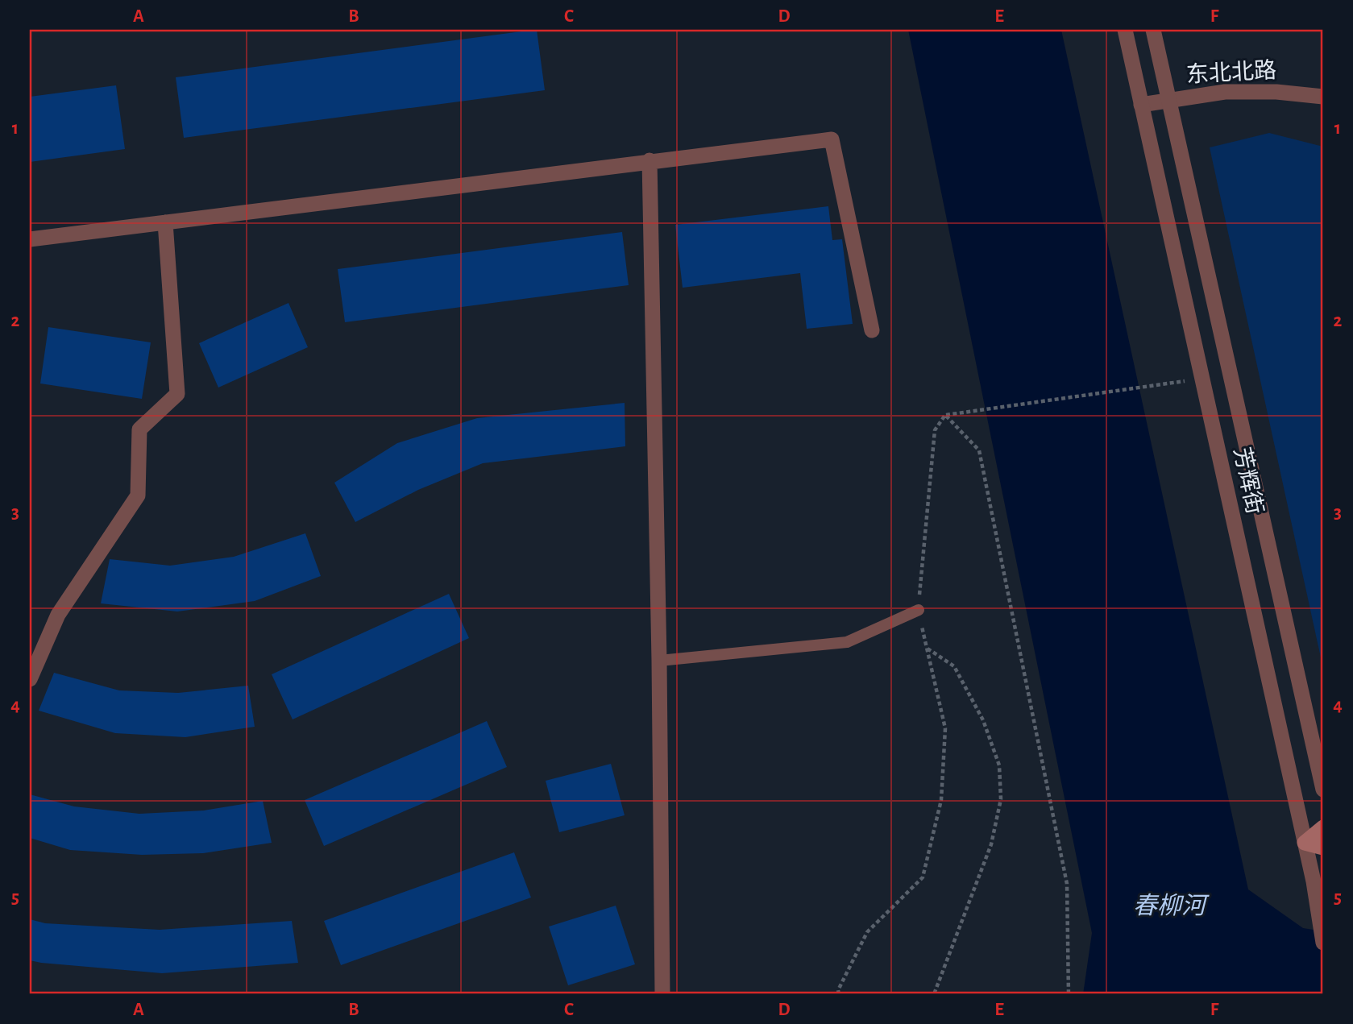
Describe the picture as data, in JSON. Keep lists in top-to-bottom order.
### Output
{
  "streets": {
    "street": ["东北北路", "芳辉街"]
  },
  "crossings": [
    ["东北北路", "芳辉街"]
  ],
  "water": ["春柳河"],
  "grid": {
    "columns": [
      "A",
      "B",
      "C",
      "D",
      "E",
      "F"
    ],
    "rows": [
      "1",
      "2",
      "3",
      "4",
      "5"
    ]
  }
}
